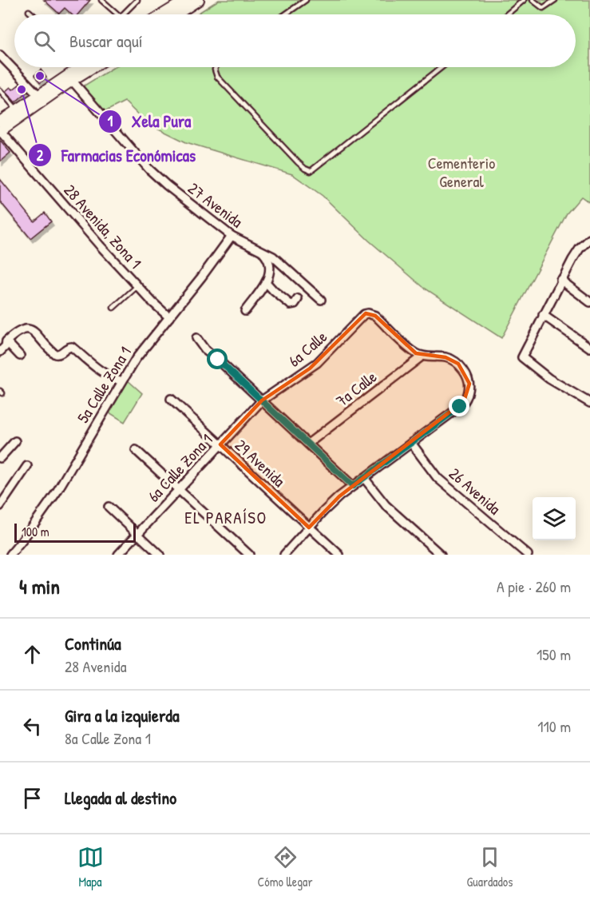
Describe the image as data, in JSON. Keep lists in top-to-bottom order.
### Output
{
  "streets": {
    "street": [
      "27 Avenida",
      "28 Avenida, Zona 1",
      "6a Calle",
      "5a Calle Zona 1",
      "7a Calle",
      "29 Avenida",
      "6a Calle Zona 1",
      "26 Avenida"
    ]
  },
  "crossings": [
    ["27 Avenida", "5a Calle Zona 1"],
    ["28 Avenida, Zona 1", "5a Calle Zona 1"],
    ["6a Calle", "7a Calle"],
    ["6a Calle", "6a Calle Zona 1"],
    ["29 Avenida", "6a Calle Zona 1"]
  ],
  "districts": ["EL PARAÍSO"],
  "parks": ["Cementerio General"],
  "places": ["Xela Pura", "Farmacias Económicas"],
  "scale_bar": "100 m",
  "page": {
    "search": "Buscar aquí",
    "scale": "100 m",
    "heading": ["4 min", "A pie · 260 m"],
    "list": [
      ["Continúa", "28 Avenida", "150 m"],
      ["Gira a la izquierda", "8a Calle Zona 1", "110 m"],
      "Llegada al destino"
    ],
    "nav": ["Mapa", "Cómo llegar", "Guardados"]
  }
}
